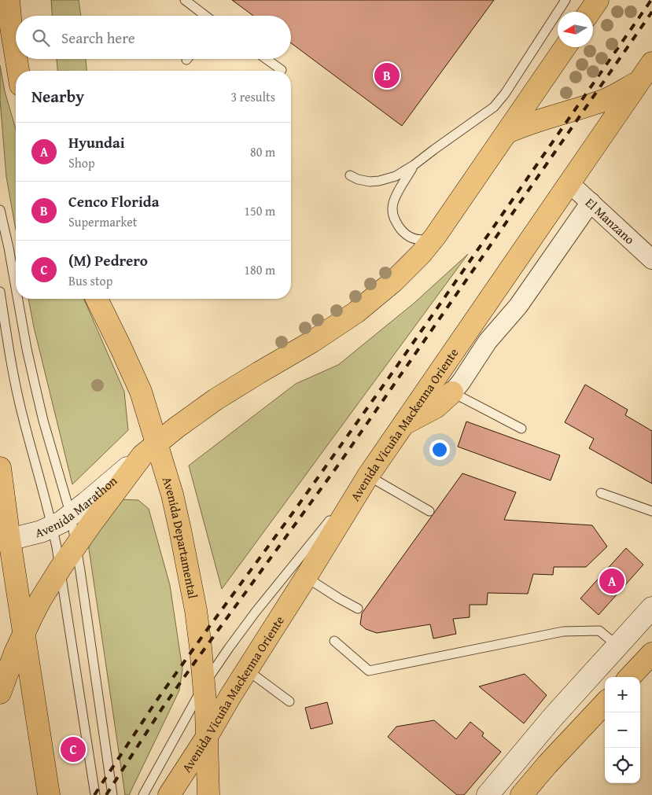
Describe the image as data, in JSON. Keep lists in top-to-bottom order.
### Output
{
  "streets": {
    "main road": ["Avenida Vicuña Mackenna Oriente", "Avenida Departamental"],
    "street": ["El Manzano", "Avenida Marathon"]
  },
  "crossings": [
    ["El Manzano", "Avenida Vicuña Mackenna Oriente"],
    ["Avenida Vicuña Mackenna Oriente", "Avenida Departamental"],
    ["Avenida Marathon", "Avenida Departamental"]
  ],
  "north": "left",
  "page": {
    "search": "Search here",
    "pins": ["B", "A", "C"],
    "heading": ["Nearby", "3 results"],
    "list": [
      {
        "mark": "A",
        "name": "Hyundai",
        "note": "Shop",
        "value": "80 m"
      },
      {
        "mark": "B",
        "name": "Cenco Florida",
        "note": "Supermarket",
        "value": "150 m"
      },
      {
        "mark": "C",
        "name": "(M) Pedrero",
        "note": "Bus stop",
        "value": "180 m"
      }
    ],
    "map_buttons": ["+", "−"]
  }
}
